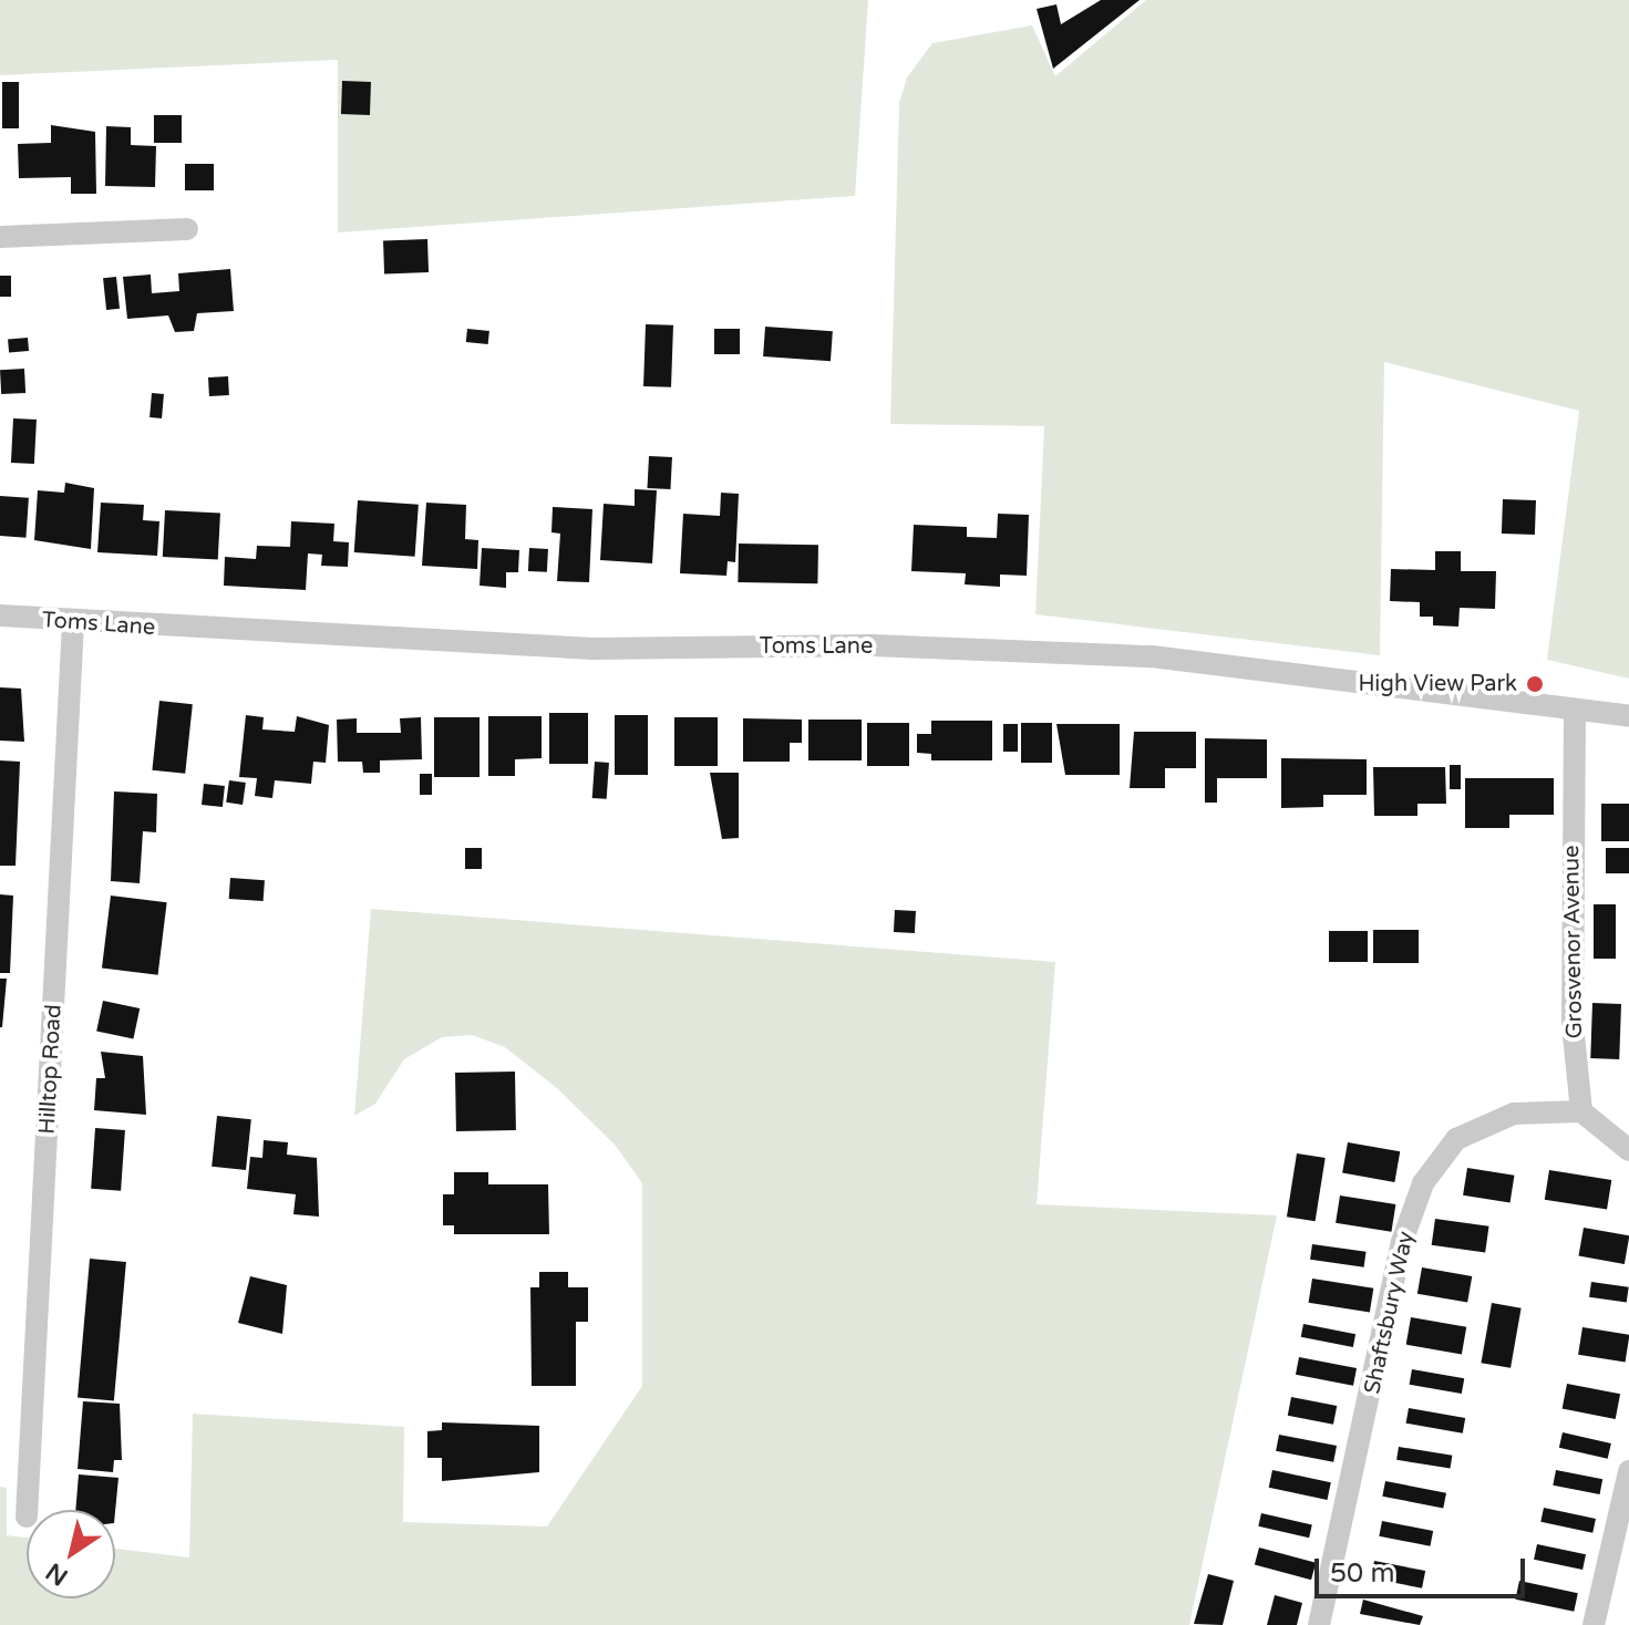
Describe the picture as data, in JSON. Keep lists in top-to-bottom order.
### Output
{
  "streets": {
    "street": [
      "Toms Lane",
      "Grosvenor Avenue",
      "Hilltop Road",
      "Shaftsbury Way"
    ]
  },
  "crossings": [
    ["Toms Lane", "Grosvenor Avenue"],
    ["Toms Lane", "Hilltop Road"],
    ["Grosvenor Avenue", "Shaftsbury Way"]
  ],
  "places": ["High View Park"],
  "scale_bar": "50 m",
  "north": "bottom left"
}
